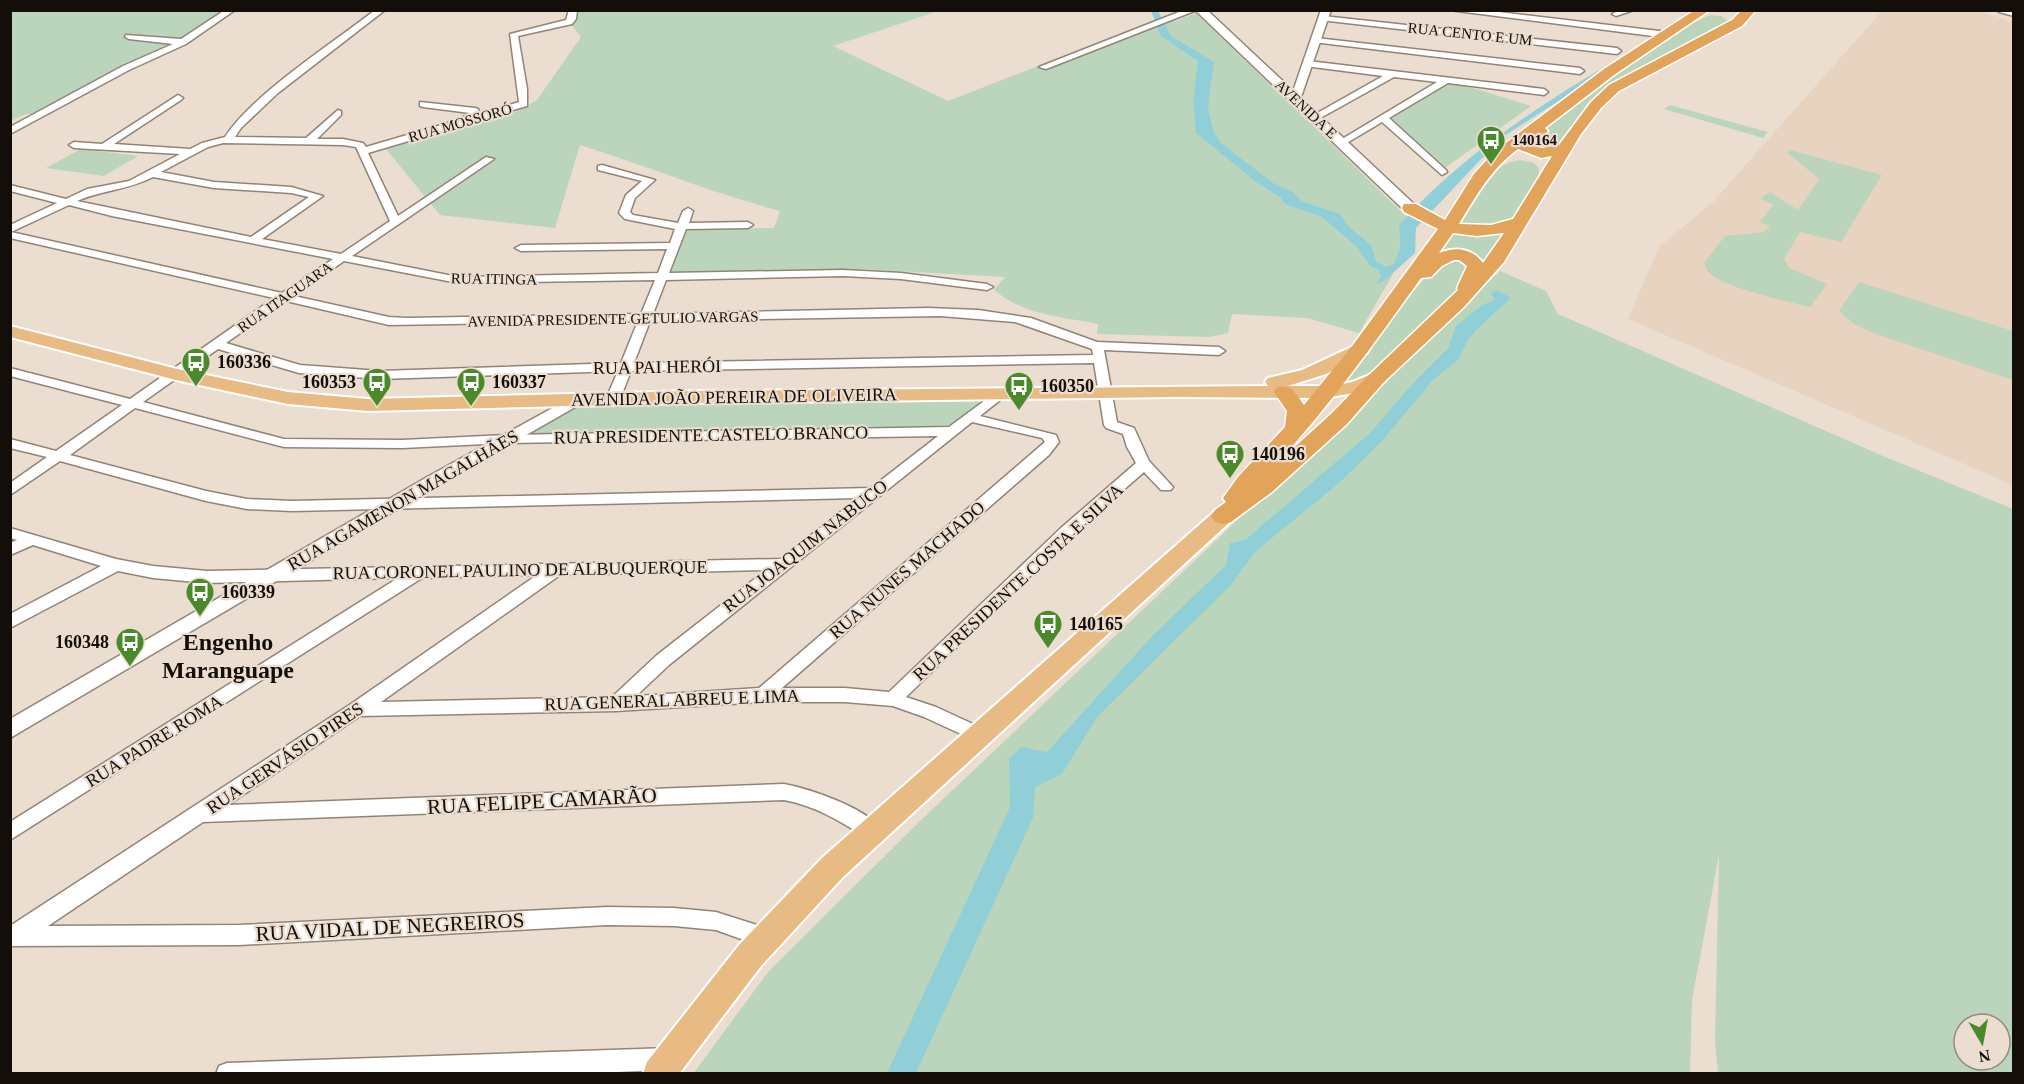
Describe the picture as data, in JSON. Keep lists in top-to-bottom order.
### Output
{
  "streets": {
    "main road": ["AVENIDA E", "AVENIDA JOÃO PEREIRA DE OLIVEIRA"],
    "street": [
      "RUA CENTO E UM",
      "RUA MOSSORÓ",
      "RUA ITINGA",
      "RUA ITAGUARA",
      "AVENIDA PRESIDENTE GETULIO VARGAS",
      "RUA PAI HERÓI",
      "RUA PRESIDENTE CASTELO BRANCO",
      "RUA AGAMENON MAGALHÃES",
      "RUA JOAQUIM NABUCO",
      "RUA CORONEL PAULINO DE ALBUQUERQUE",
      "RUA NUNES MACHADO",
      "RUA PRESIDENTE COSTA E SILVA",
      "RUA GENERAL ABREU E LIMA",
      "RUA PADRE ROMA",
      "RUA GERVÁSIO PIRES",
      "RUA FELIPE CAMARÃO",
      "RUA VIDAL DE NEGREIROS"
    ]
  },
  "crossings": [
    ["RUA ITINGA", "RUA ITAGUARA"],
    ["RUA ITAGUARA", "AVENIDA PRESIDENTE GETULIO VARGAS"],
    ["RUA ITAGUARA", "RUA PAI HERÓI"],
    ["RUA ITAGUARA", "AVENIDA JOÃO PEREIRA DE OLIVEIRA"],
    ["RUA ITAGUARA", "RUA PRESIDENTE CASTELO BRANCO"],
    ["AVENIDA PRESIDENTE GETULIO VARGAS", "RUA PAI HERÓI"],
    ["AVENIDA JOÃO PEREIRA DE OLIVEIRA", "RUA AGAMENON MAGALHÃES"],
    ["AVENIDA JOÃO PEREIRA DE OLIVEIRA", "RUA JOAQUIM NABUCO"],
    ["RUA PRESIDENTE CASTELO BRANCO", "RUA AGAMENON MAGALHÃES"],
    ["RUA PRESIDENTE CASTELO BRANCO", "RUA JOAQUIM NABUCO"],
    ["RUA AGAMENON MAGALHÃES", "RUA CORONEL PAULINO DE ALBUQUERQUE"],
    ["RUA JOAQUIM NABUCO", "RUA CORONEL PAULINO DE ALBUQUERQUE"],
    ["RUA JOAQUIM NABUCO", "RUA NUNES MACHADO"],
    ["RUA JOAQUIM NABUCO", "RUA GENERAL ABREU E LIMA"],
    ["RUA CORONEL PAULINO DE ALBUQUERQUE", "RUA PADRE ROMA"],
    ["RUA CORONEL PAULINO DE ALBUQUERQUE", "RUA GERVÁSIO PIRES"],
    ["RUA NUNES MACHADO", "RUA GENERAL ABREU E LIMA"],
    ["RUA PRESIDENTE COSTA E SILVA", "RUA GENERAL ABREU E LIMA"],
    ["RUA GENERAL ABREU E LIMA", "RUA GERVÁSIO PIRES"],
    ["RUA GERVÁSIO PIRES", "RUA FELIPE CAMARÃO"],
    ["RUA GERVÁSIO PIRES", "RUA VIDAL DE NEGREIROS"]
  ],
  "districts": ["Engenho Maranguape"],
  "places": {
    "bus stop": [
      "140164",
      "160336",
      "160353",
      "160337",
      "160350",
      "140196",
      "160339",
      "140165",
      "160348"
    ]
  },
  "north": "bottom"
}
